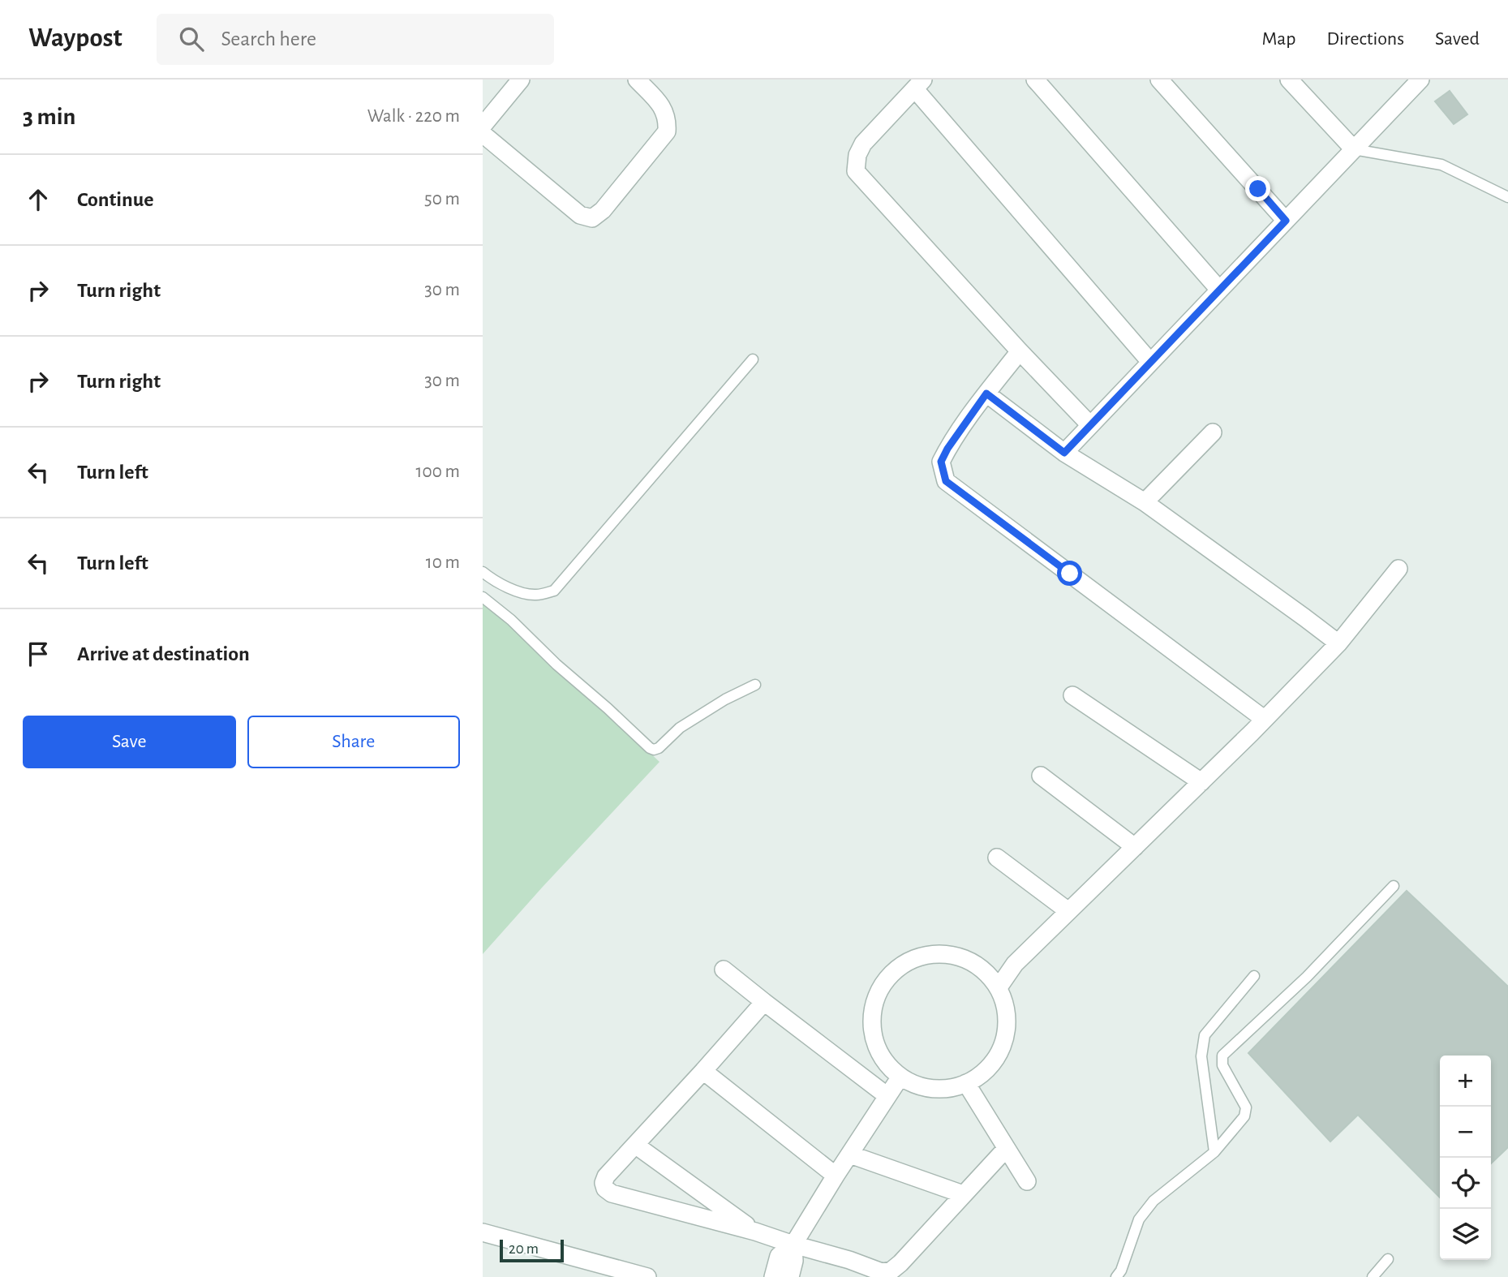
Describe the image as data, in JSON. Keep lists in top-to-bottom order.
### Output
{
  "scale_bar": "20 m",
  "page": {
    "header": "Waypost",
    "search": "Search here",
    "nav": ["Map", "Directions", "Saved"],
    "heading": ["3 min", "Walk · 220 m"],
    "list": [
      ["Continue", "50 m"],
      ["Turn right", "30 m"],
      ["Turn right", "30 m"],
      ["Turn left", "100 m"],
      ["Turn left", "10 m"],
      "Arrive at destination"
    ],
    "buttons": ["Save", "Share"],
    "map_buttons": ["+", "−"],
    "scale": "20 m"
  }
}
